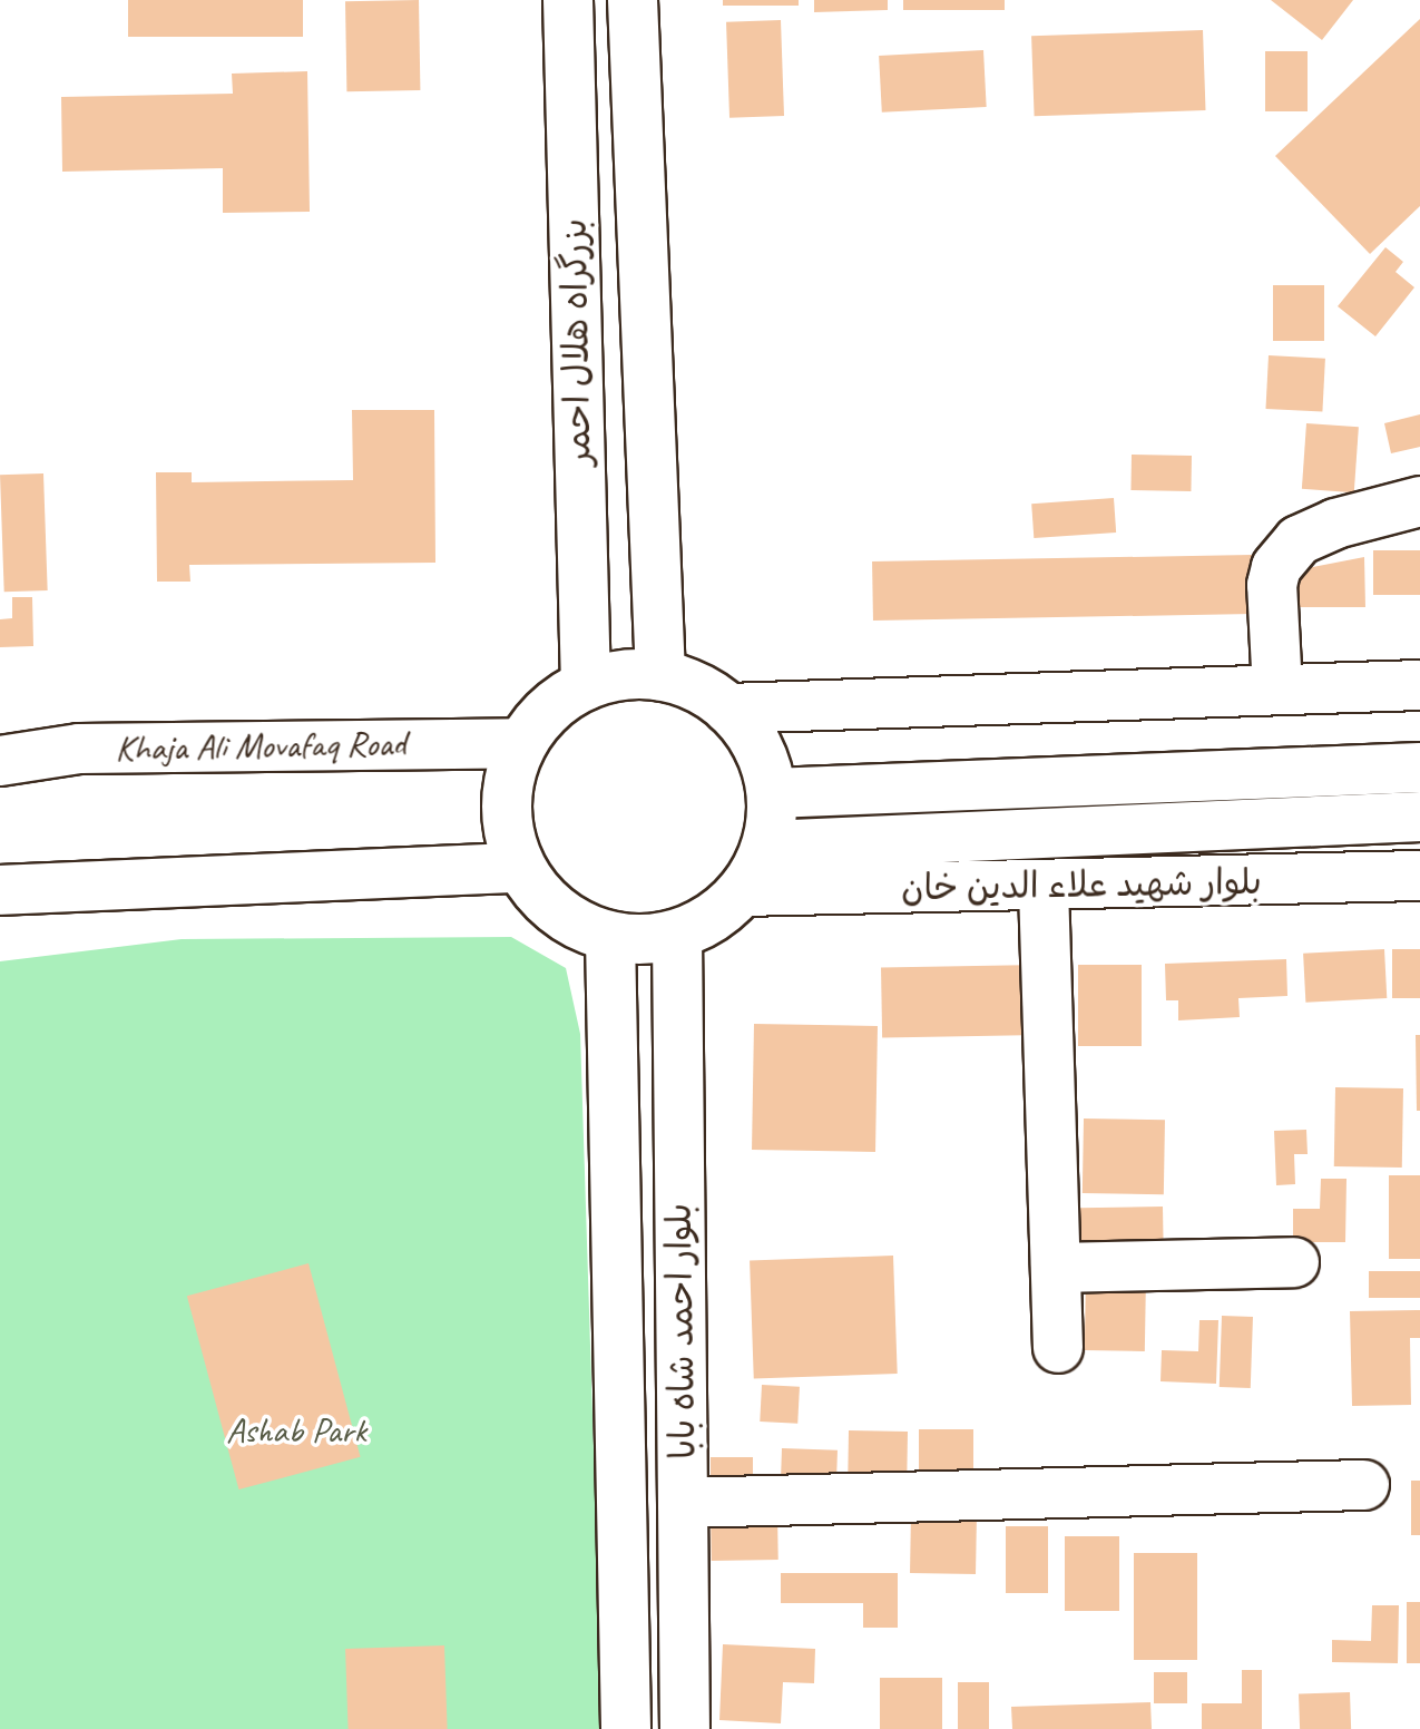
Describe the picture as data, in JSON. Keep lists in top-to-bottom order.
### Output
{
  "streets": {
    "main road": [
      "بزرگراه هلال احمر",
      "Khaja Ali Movafaq Road",
      "بلوار شهید علاء الدین خان",
      "بلوار احمد شاه بابا"
    ]
  },
  "crossings": [
    ["بزرگراه هلال احمر", "Khaja Ali Movafaq Road"],
    ["بزرگراه هلال احمر", "بلوار شهید علاء الدین خان"],
    ["بزرگراه هلال احمر", "بلوار احمد شاه بابا"],
    ["Khaja Ali Movafaq Road", "بلوار شهید علاء الدین خان"],
    ["Khaja Ali Movafaq Road", "بلوار احمد شاه بابا"],
    ["بلوار شهید علاء الدین خان", "بلوار احمد شاه بابا"]
  ],
  "parks": ["Ashab Park"]
}
